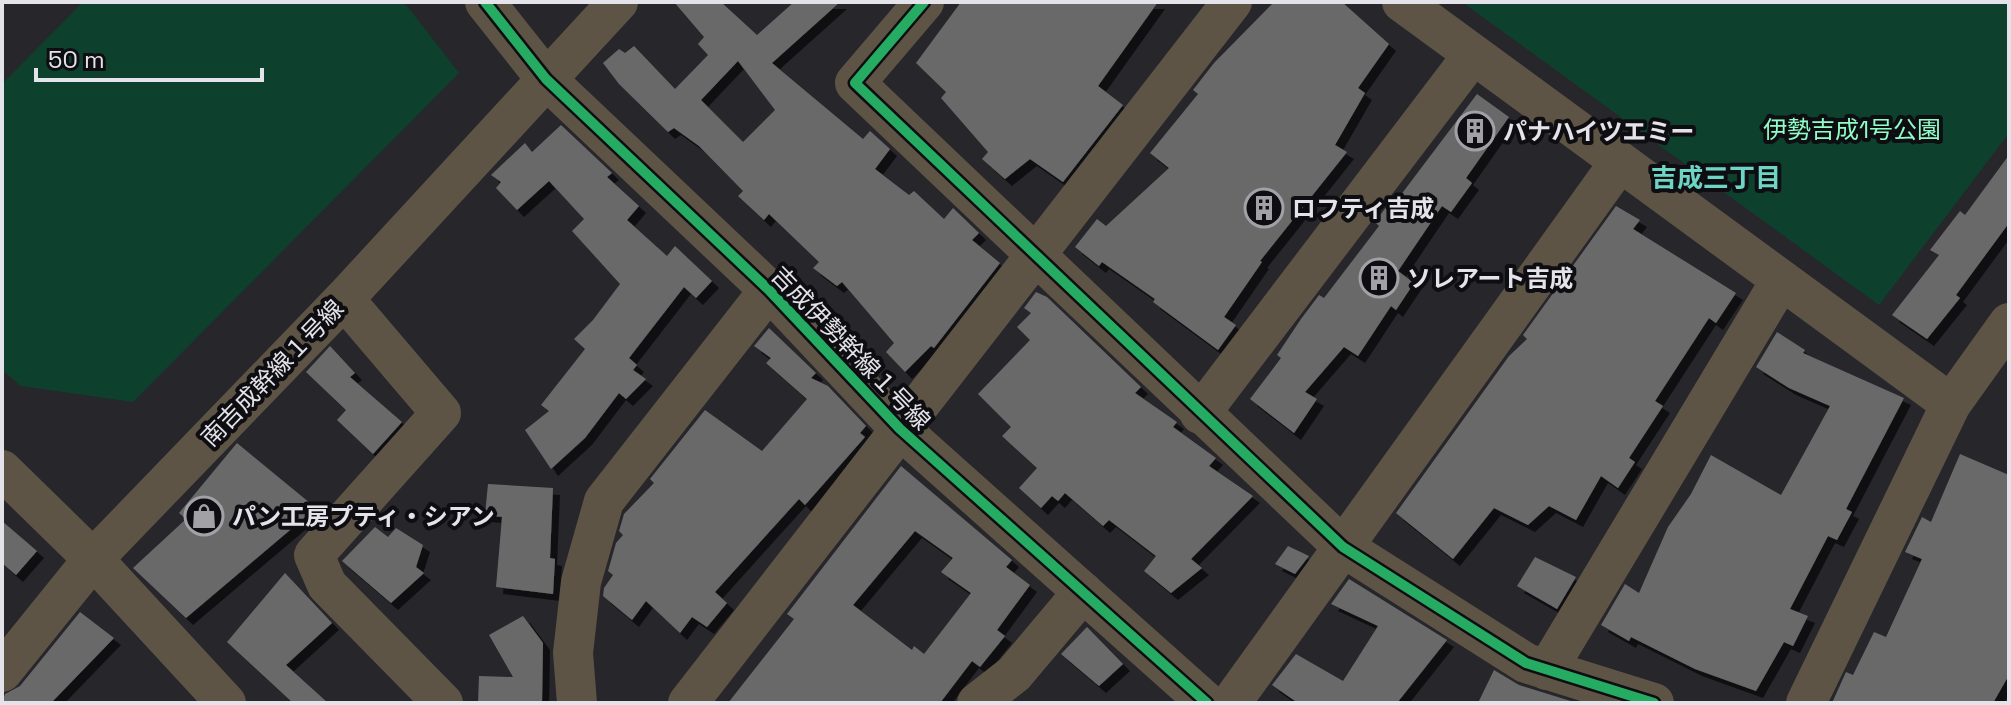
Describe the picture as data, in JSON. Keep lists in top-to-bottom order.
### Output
{
  "streets": {
    "street": ["吉成伊勢幹線１号線", "南吉成幹線１号線"]
  },
  "crossings": [
    ["吉成伊勢幹線１号線", "南吉成幹線１号線"]
  ],
  "districts": ["吉成三丁目"],
  "parks": ["伊勢吉成1号公園"],
  "places": {
    "building": ["パナハイツエミー", "ロフティ吉成", "ソレアート吉成"],
    "shop": ["パン工房プティ・シアン"]
  },
  "scale_bar": "50 m"
}
